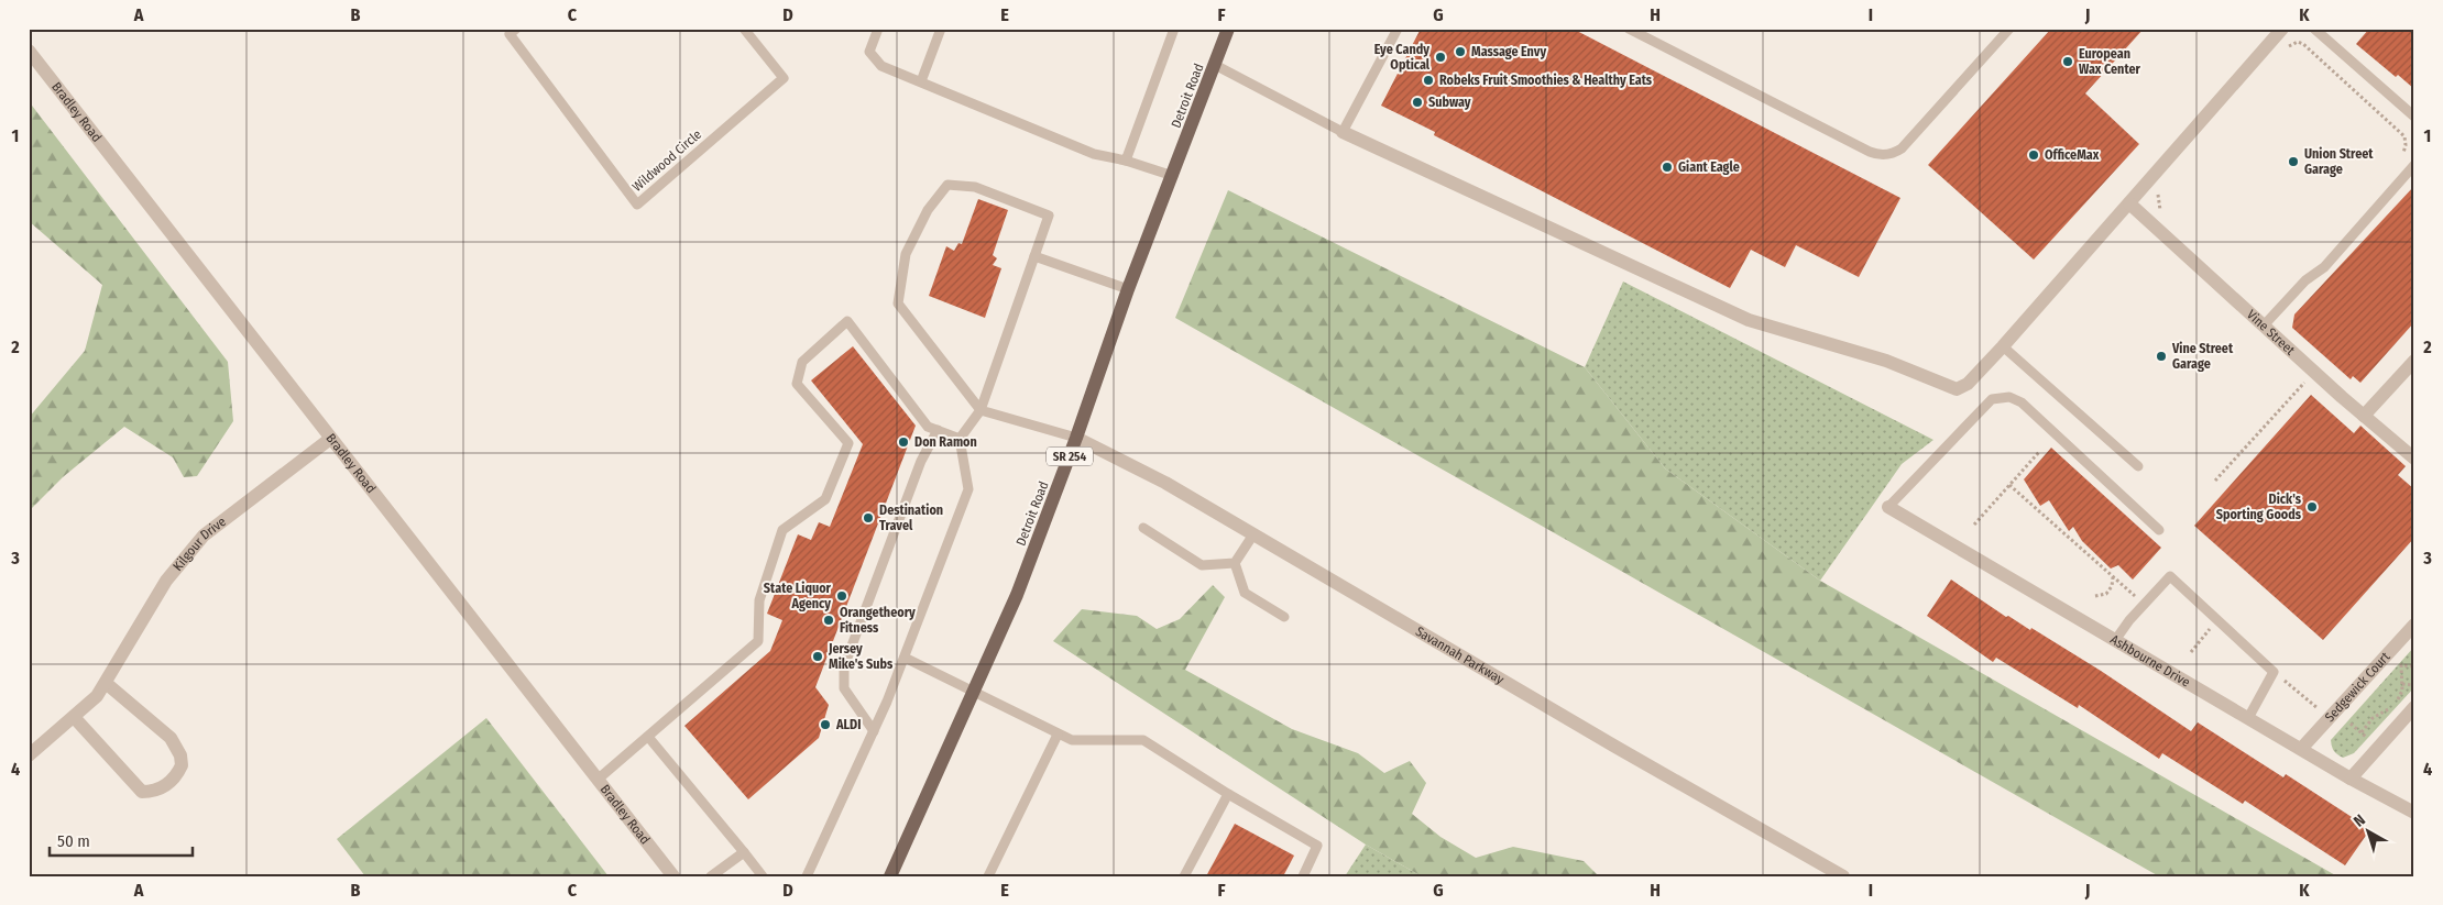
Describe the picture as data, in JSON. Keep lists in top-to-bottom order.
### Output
{
  "streets": {
    "main road": ["Detroit Road", "SR 254"],
    "street": [
      "Bradley Road",
      "Vine Street",
      "Kilgour Drive",
      "Savannah Parkway",
      "Ashbourne Drive",
      "Sedgewick Court"
    ],
    "lane": ["Wildwood Circle"]
  },
  "crossings": [
    ["Detroit Road", "Savannah Parkway"],
    ["Bradley Road", "Kilgour Drive"],
    ["Ashbourne Drive", "Sedgewick Court"]
  ],
  "places": [
    "Massage Envy",
    "Eye Candy Optical",
    "European Wax Center",
    "Robeks Fruit Smoothies & Healthy Eats",
    "Subway",
    "OfficeMax",
    "Union Street Garage",
    "Giant Eagle",
    "Vine Street Garage",
    "Don Ramon",
    "Dick's Sporting Goods",
    "Destination Travel",
    "State Liquor Agency",
    "Orangetheory Fitness",
    "Jersey Mike's Subs",
    "ALDI"
  ],
  "scale_bar": "50 m",
  "north": "top left",
  "grid": {
    "columns": [
      "A",
      "B",
      "C",
      "D",
      "E",
      "F",
      "G",
      "H",
      "I",
      "J",
      "K"
    ],
    "rows": [
      "1",
      "2",
      "3",
      "4"
    ]
  }
}
